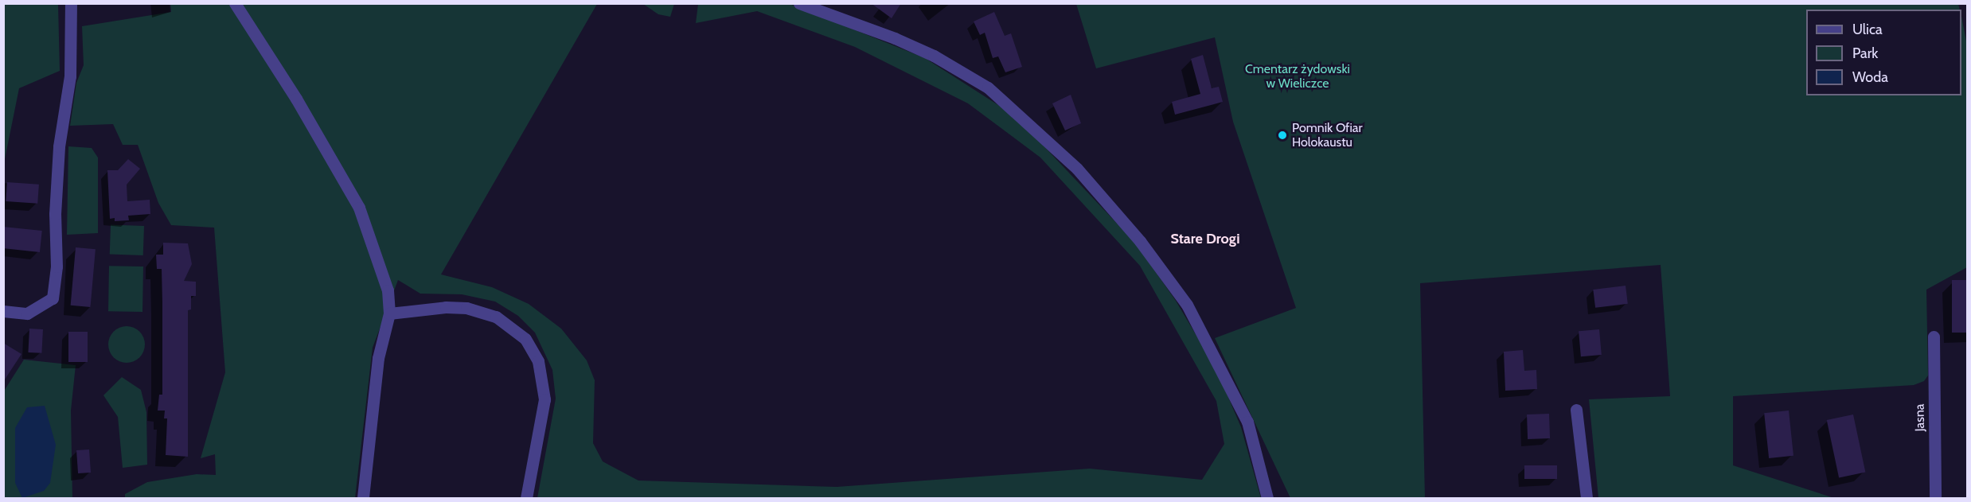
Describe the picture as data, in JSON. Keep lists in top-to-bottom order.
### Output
{
  "streets": {
    "street": ["Jasna"]
  },
  "districts": ["Stare Drogi"],
  "parks": ["Cmentarz żydowski w Wieliczce"],
  "places": ["Pomnik Ofiar Holokaustu"],
  "legend": ["Ulica", "Park", "Woda"]
}
